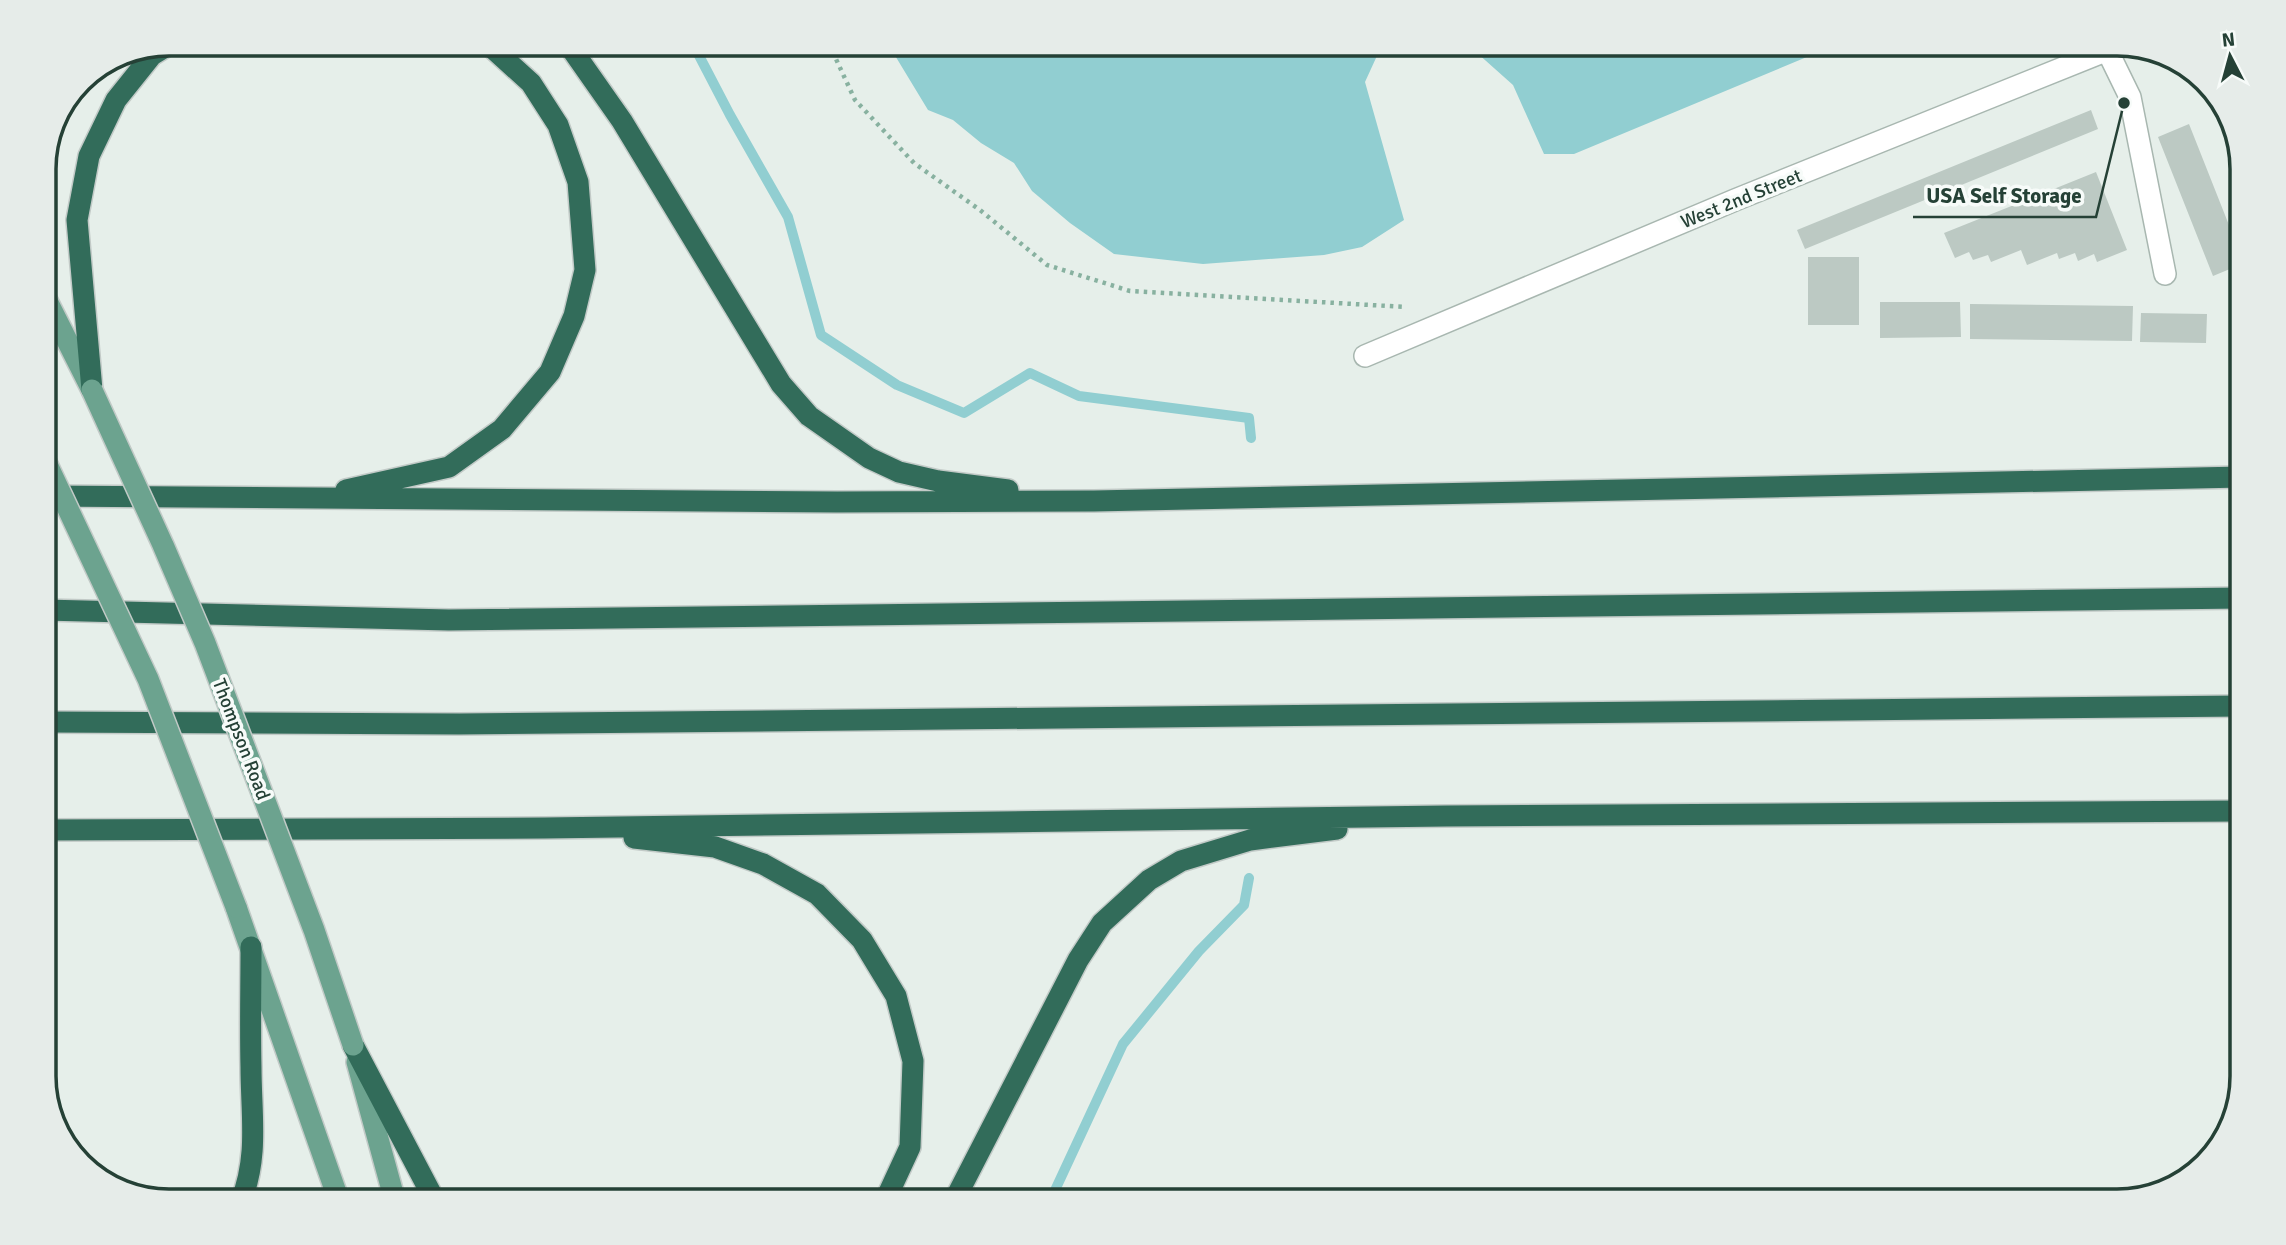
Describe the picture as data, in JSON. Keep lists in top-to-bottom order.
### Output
{
  "streets": {
    "main road": ["Thompson Road"],
    "street": ["West 2nd Street"]
  },
  "places": ["USA Self Storage"],
  "north": "top"
}
